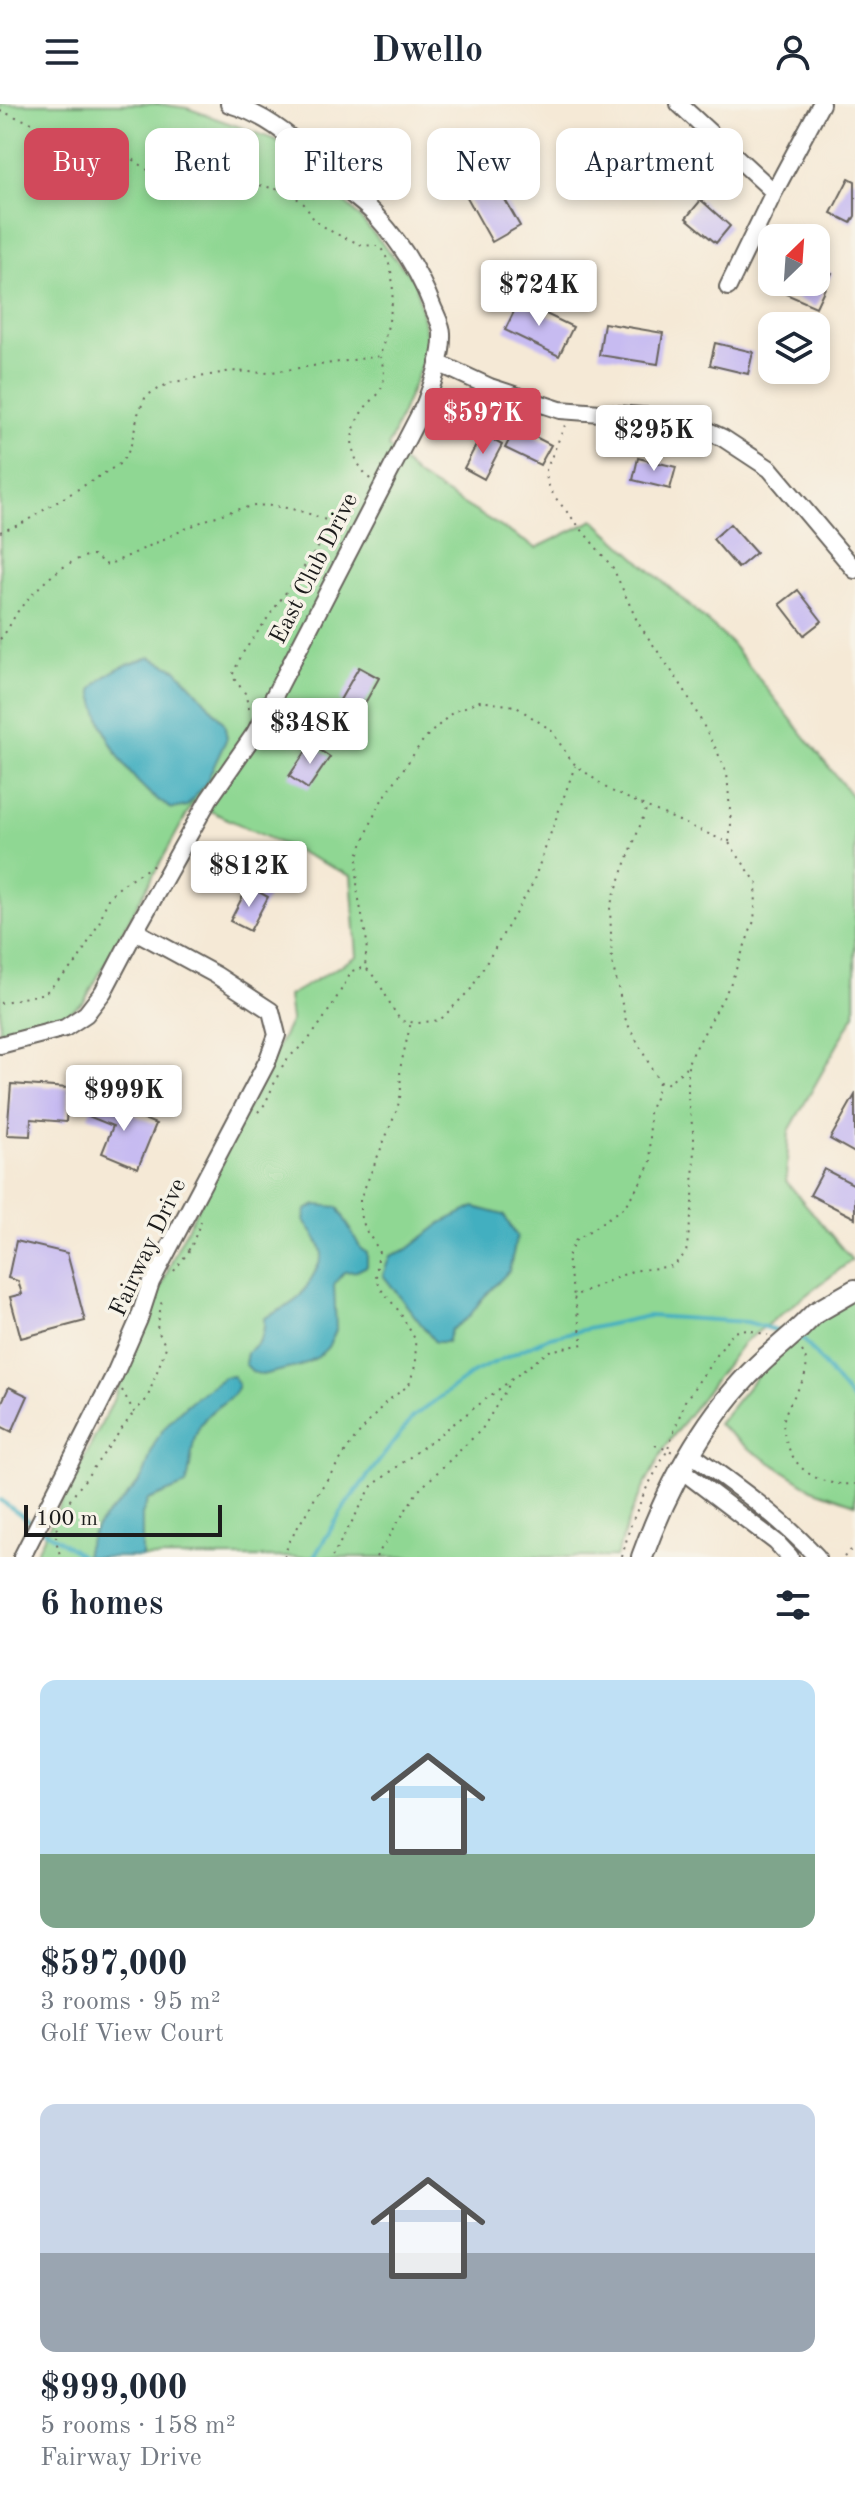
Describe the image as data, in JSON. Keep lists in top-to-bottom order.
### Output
{
  "streets": {
    "street": ["East Club Drive", "Fairway Drive"]
  },
  "crossings": [
    ["East Club Drive", "Fairway Drive"]
  ],
  "scale_bar": "100 m",
  "north": "top right",
  "page": {
    "header": "Dwello",
    "chip": [
      "Buy",
      "Rent",
      "Filters",
      "New",
      "Apartment"
    ],
    "price": [
      "$724K",
      "$597K",
      "$295K",
      "$348K",
      "$812K",
      "$999K"
    ],
    "scale": "100 m",
    "heading": "6 homes",
    "list": [
      {
        "name": "$597,000",
        "note": "3 rooms · 95 m² · Golf View Court"
      },
      {
        "name": "$999,000",
        "note": "5 rooms · 158 m² · Fairway Drive"
      }
    ]
  }
}
